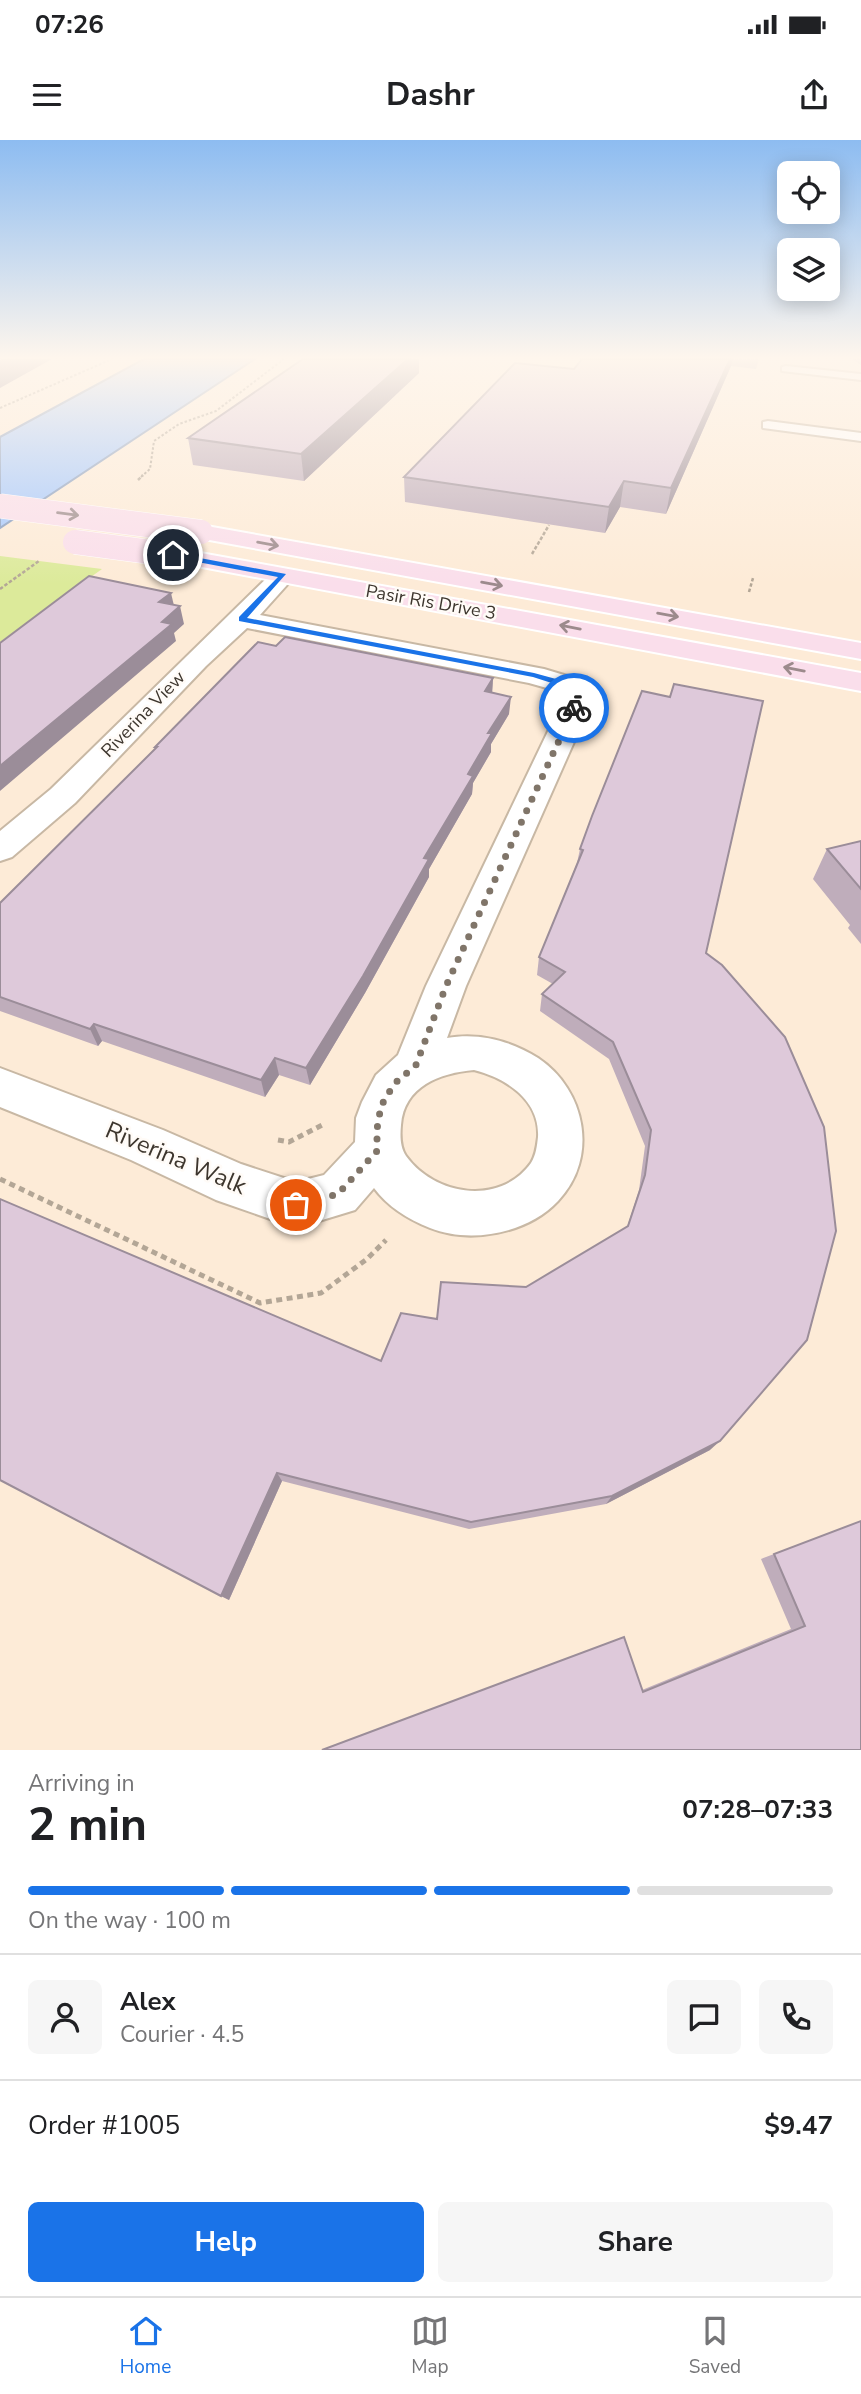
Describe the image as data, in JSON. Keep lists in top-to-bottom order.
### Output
{
  "streets": {
    "main road": ["Pasir Ris Drive 3"],
    "street": ["Riverina View", "Riverina Walk"]
  },
  "crossings": [
    ["Pasir Ris Drive 3", "Riverina View"]
  ],
  "page": {
    "status": "07:26",
    "header": "Dashr",
    "heading": ["2 min", "Arriving in", "07:28–07:33"],
    "panel": [
      "Alex",
      "Courier · 4.5",
      "Order #1005",
      "$9.47"
    ],
    "bar": "On the way · 100 m",
    "buttons": ["Help", "Share"],
    "tabs": ["Home", "Map", "Saved"]
  }
}
